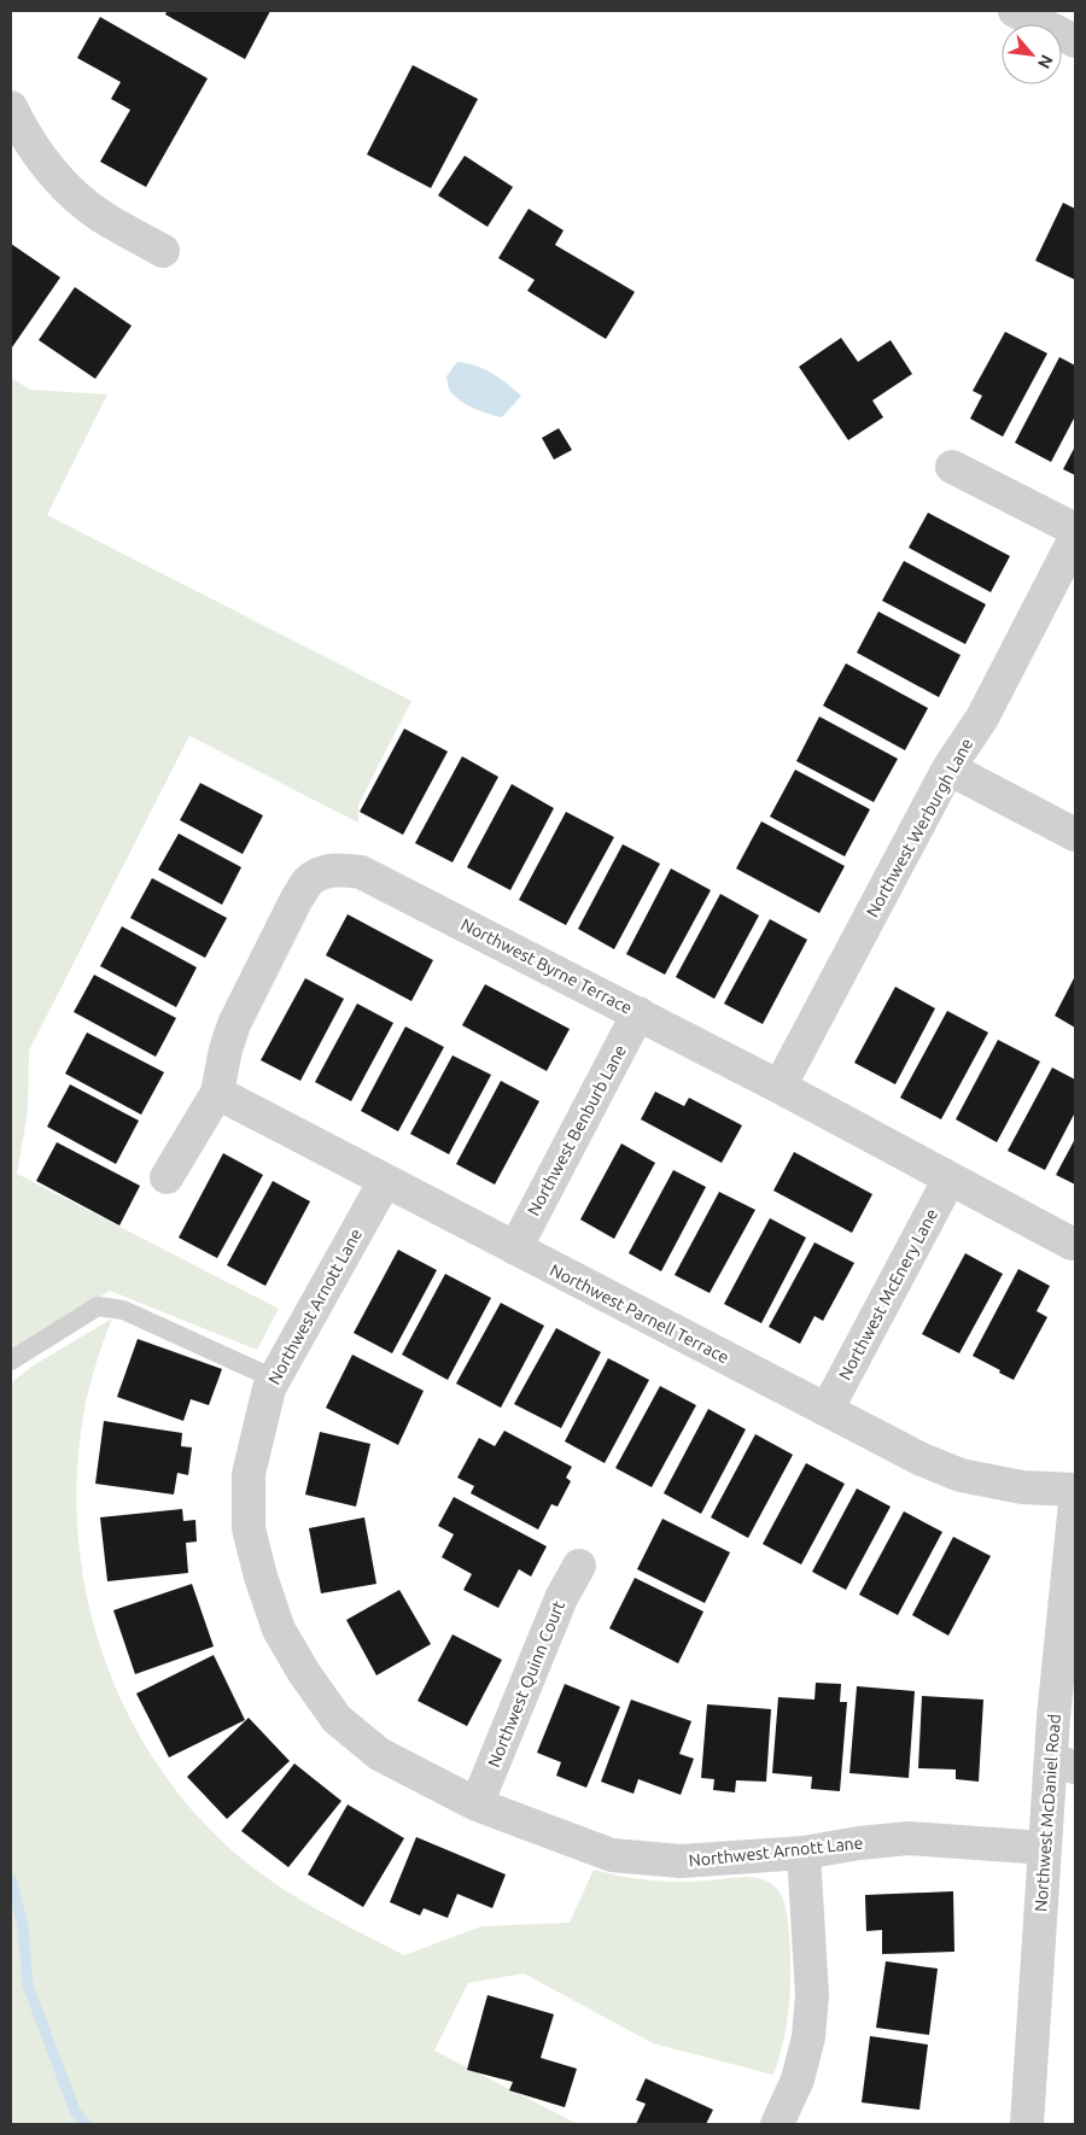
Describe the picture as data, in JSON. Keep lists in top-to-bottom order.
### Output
{
  "streets": {
    "street": [
      "Northwest Werburgh Lane",
      "Northwest Byrne Terrace",
      "Northwest Benburb Lane",
      "Northwest McEnery Lane",
      "Northwest Arnott Lane",
      "Northwest Parnell Terrace",
      "Northwest Quinn Court",
      "Northwest McDaniel Road"
    ]
  },
  "crossings": [
    ["Northwest Werburgh Lane", "Northwest Byrne Terrace"],
    ["Northwest Byrne Terrace", "Northwest Benburb Lane"],
    ["Northwest Byrne Terrace", "Northwest McEnery Lane"],
    ["Northwest Byrne Terrace", "Northwest Parnell Terrace"],
    ["Northwest Benburb Lane", "Northwest Parnell Terrace"],
    ["Northwest McEnery Lane", "Northwest Parnell Terrace"],
    ["Northwest Arnott Lane", "Northwest Parnell Terrace"],
    ["Northwest Arnott Lane", "Northwest Quinn Court"],
    ["Northwest Arnott Lane", "Northwest McDaniel Road"]
  ],
  "north": "bottom right"
}
